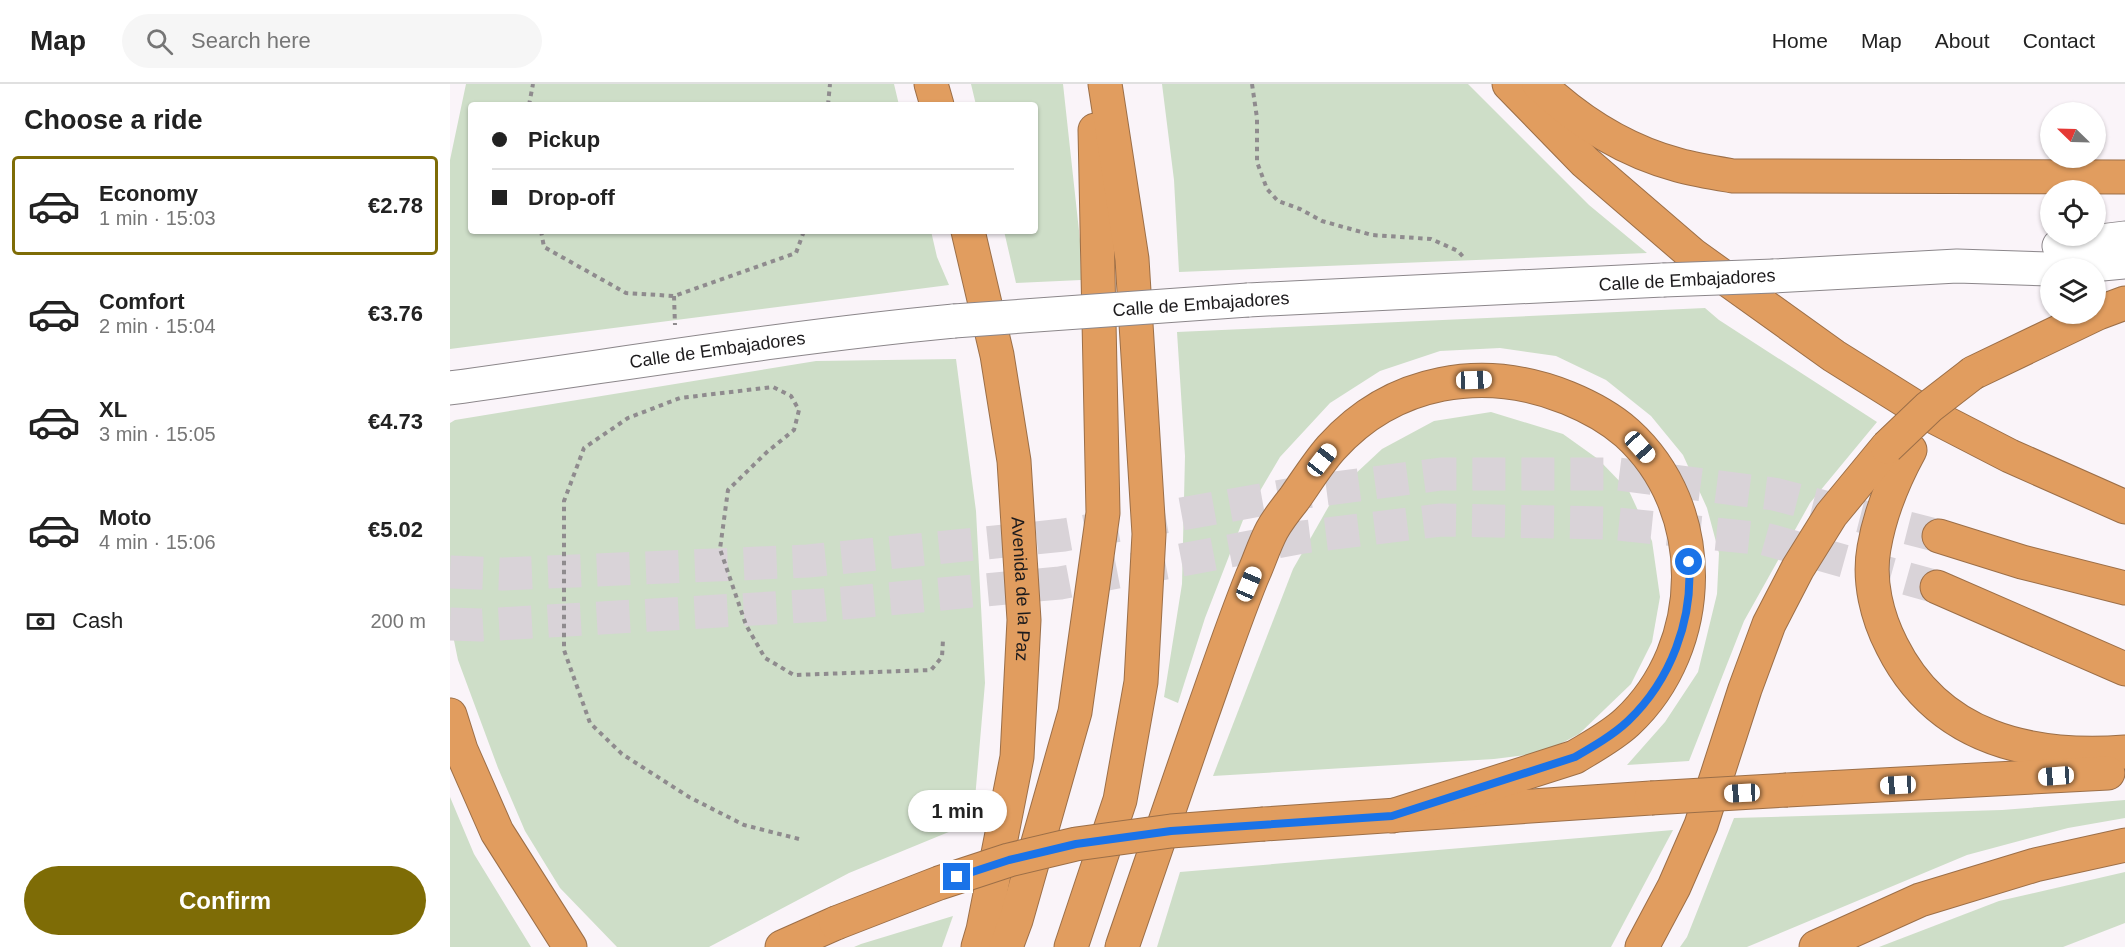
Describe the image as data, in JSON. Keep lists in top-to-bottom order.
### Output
{
  "streets": {
    "highway": ["Avenida de la Paz"],
    "main road": ["Calle de Embajadores"]
  },
  "north": "top left",
  "page": {
    "header": "Map",
    "search": "Search here",
    "nav": [
      "Home",
      "Map",
      "About",
      "Contact"
    ],
    "heading": "Choose a ride",
    "banner": ["Pickup", "Drop-off"],
    "list": [
      {
        "name": "Economy",
        "note": "1 min · 15:03",
        "value": "€2.78"
      },
      {
        "name": "Comfort",
        "note": "2 min · 15:04",
        "value": "€3.76"
      },
      {
        "name": "XL",
        "note": "3 min · 15:05",
        "value": "€4.73"
      },
      {
        "name": "Moto",
        "note": "4 min · 15:06",
        "value": "€5.02"
      }
    ],
    "pay": ["Cash", "200 m"],
    "bubble": "1 min",
    "buttons": "Confirm"
  }
}
